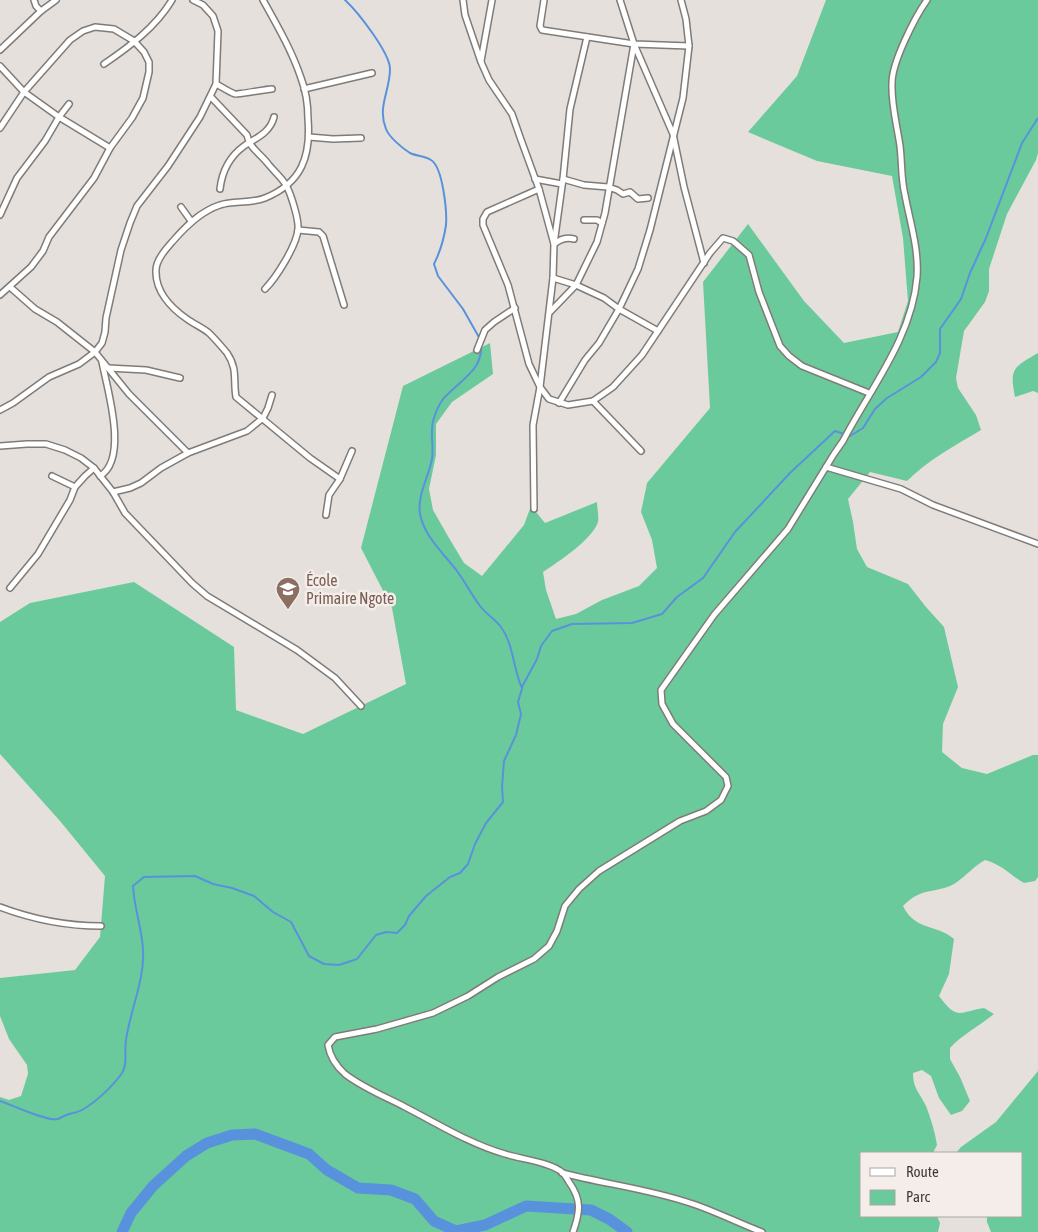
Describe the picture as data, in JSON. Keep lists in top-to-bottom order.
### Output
{
  "places": {
    "school or university": ["École Primaire Ngote"]
  },
  "legend": ["Route", "Parc"]
}
